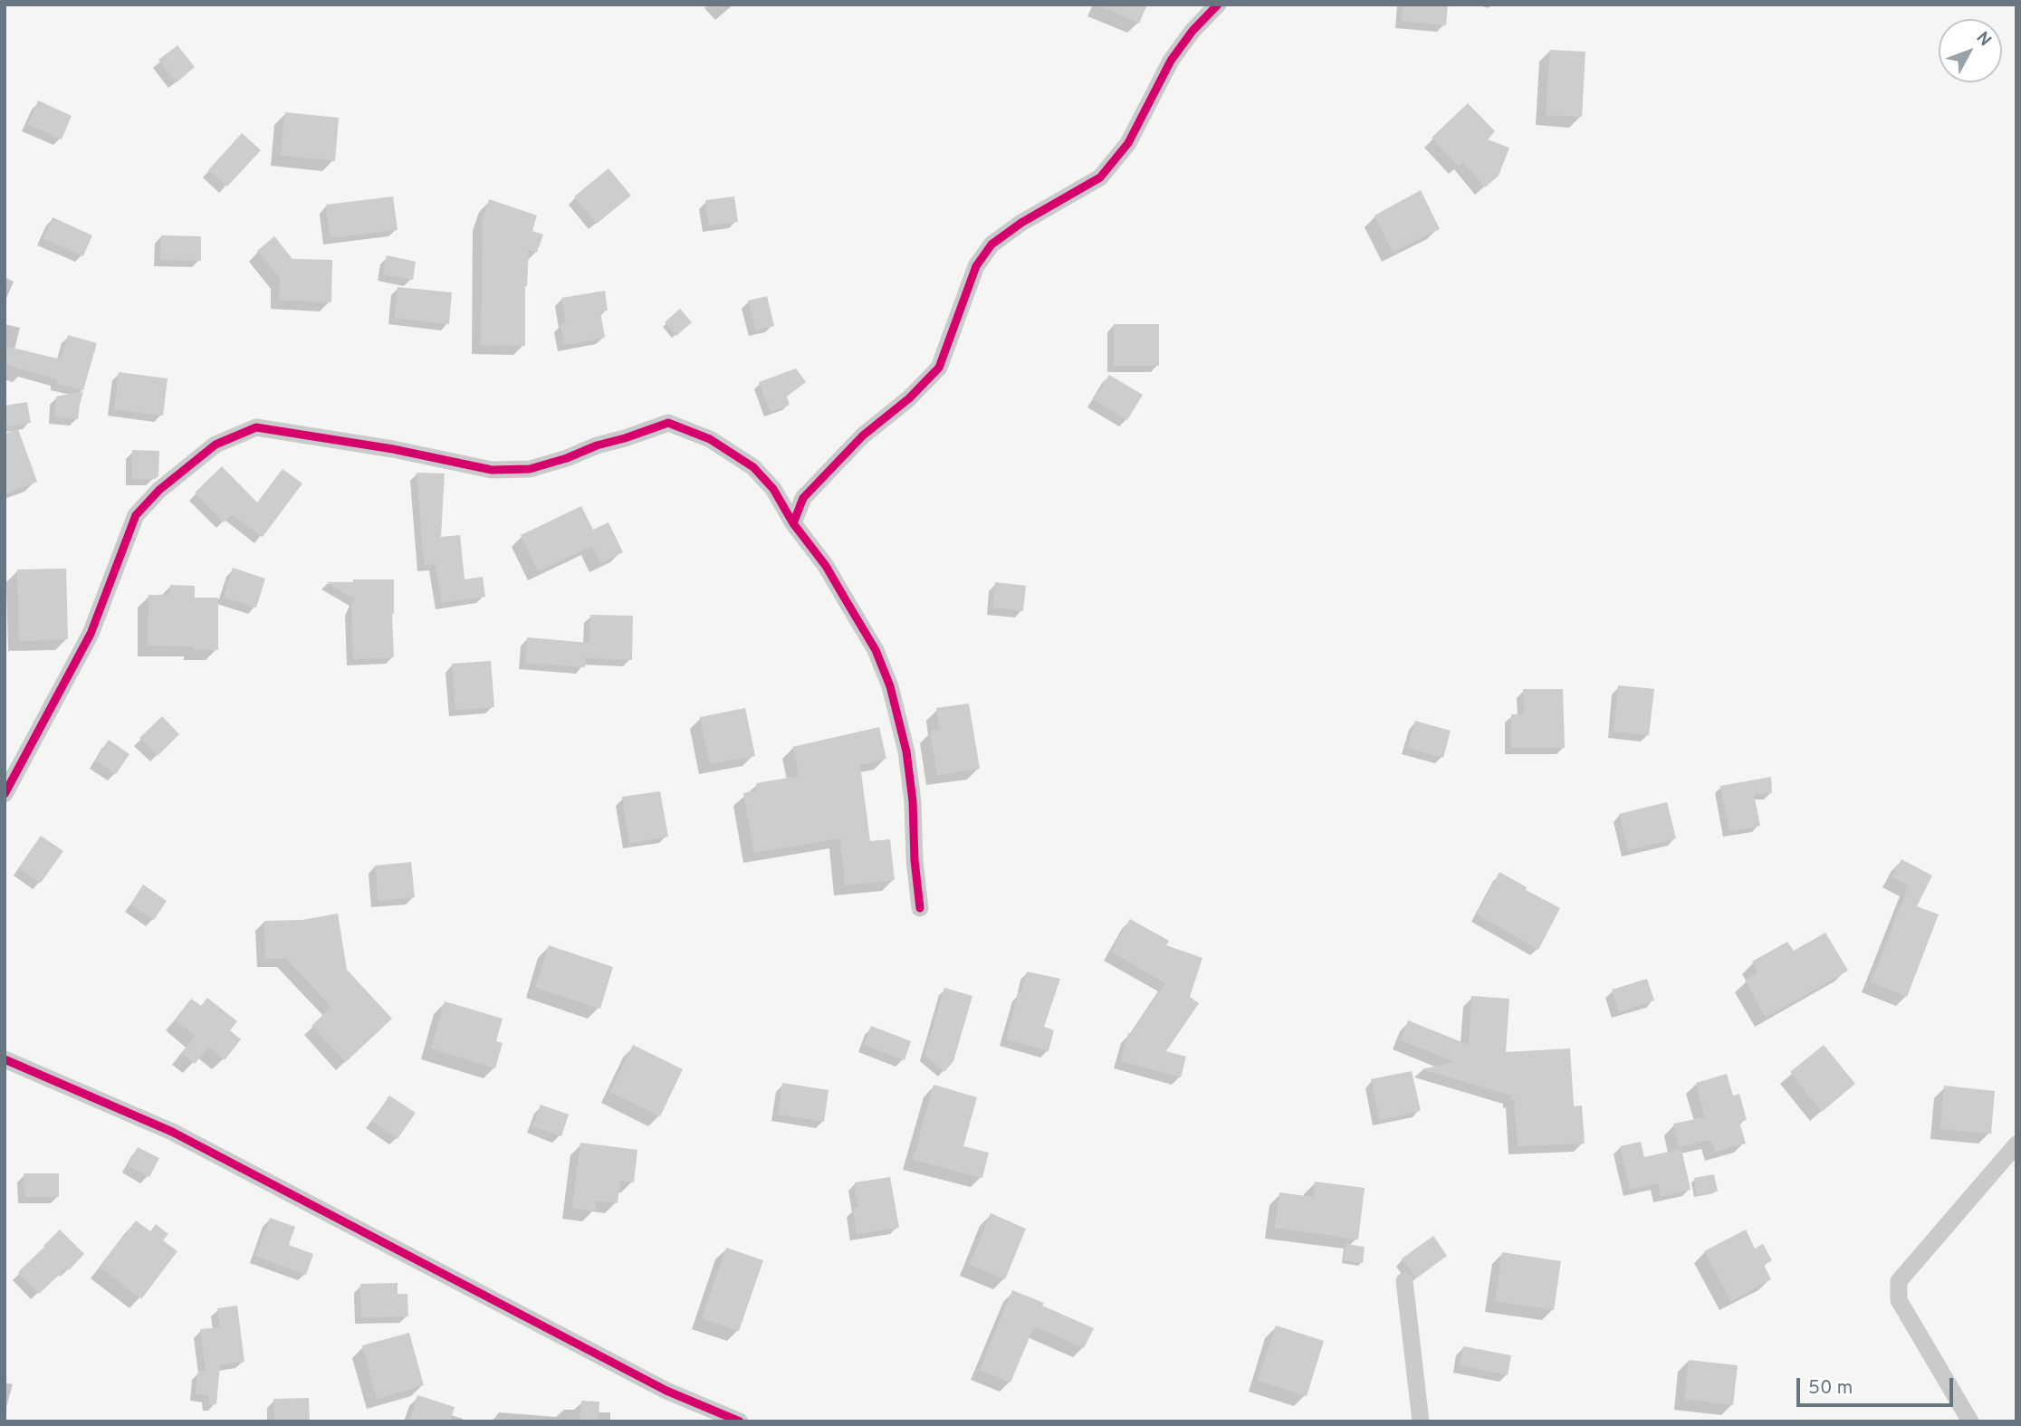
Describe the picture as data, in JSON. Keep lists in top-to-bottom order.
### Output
{
  "scale_bar": "50 m",
  "north": "top right"
}
